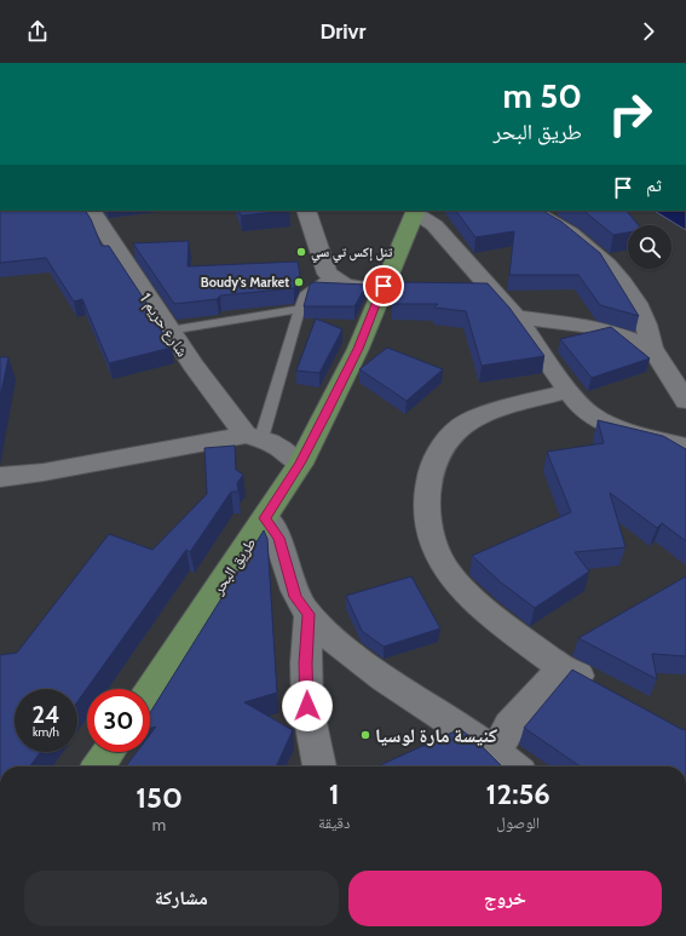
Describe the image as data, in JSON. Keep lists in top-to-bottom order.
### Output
{
  "streets": {
    "main road": ["طريق البحر"],
    "street": ["شارع حريم 1"]
  },
  "places": ["تنل إكس تي سي", "Boudy's Market", "كنيسة مارة لوسيا"],
  "page": {
    "header": "Drivr",
    "turn": ["50 m", "طريق البحر"],
    "then": "ثم",
    "speed": "24 km/h",
    "limit": "30",
    "eta": [
      "12:56",
      "الوصول",
      "1",
      "دقيقة",
      "150",
      "m"
    ],
    "buttons": ["خروج", "مشاركة"]
  }
}
